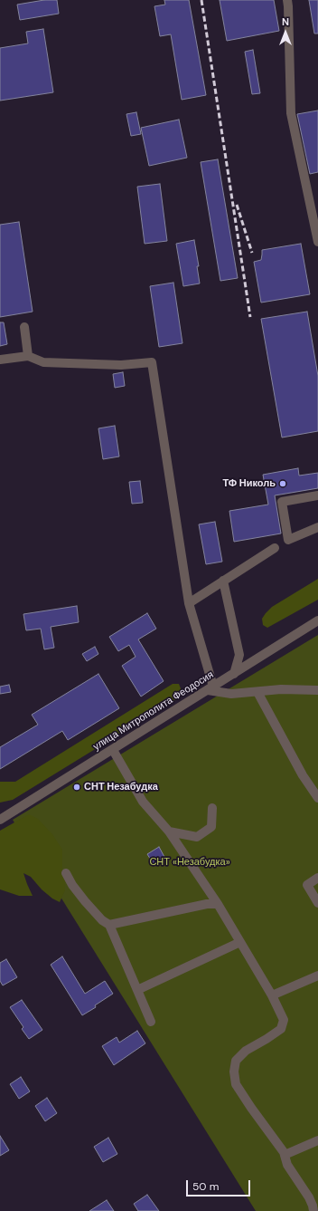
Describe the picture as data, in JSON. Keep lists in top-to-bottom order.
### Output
{
  "streets": {
    "street": ["улица Митрополита Феодосия"]
  },
  "parks": ["СНТ «Незабудка»"],
  "places": ["ТФ Николь", "СНТ Незабудка"],
  "scale_bar": "50 m",
  "north": "top"
}
